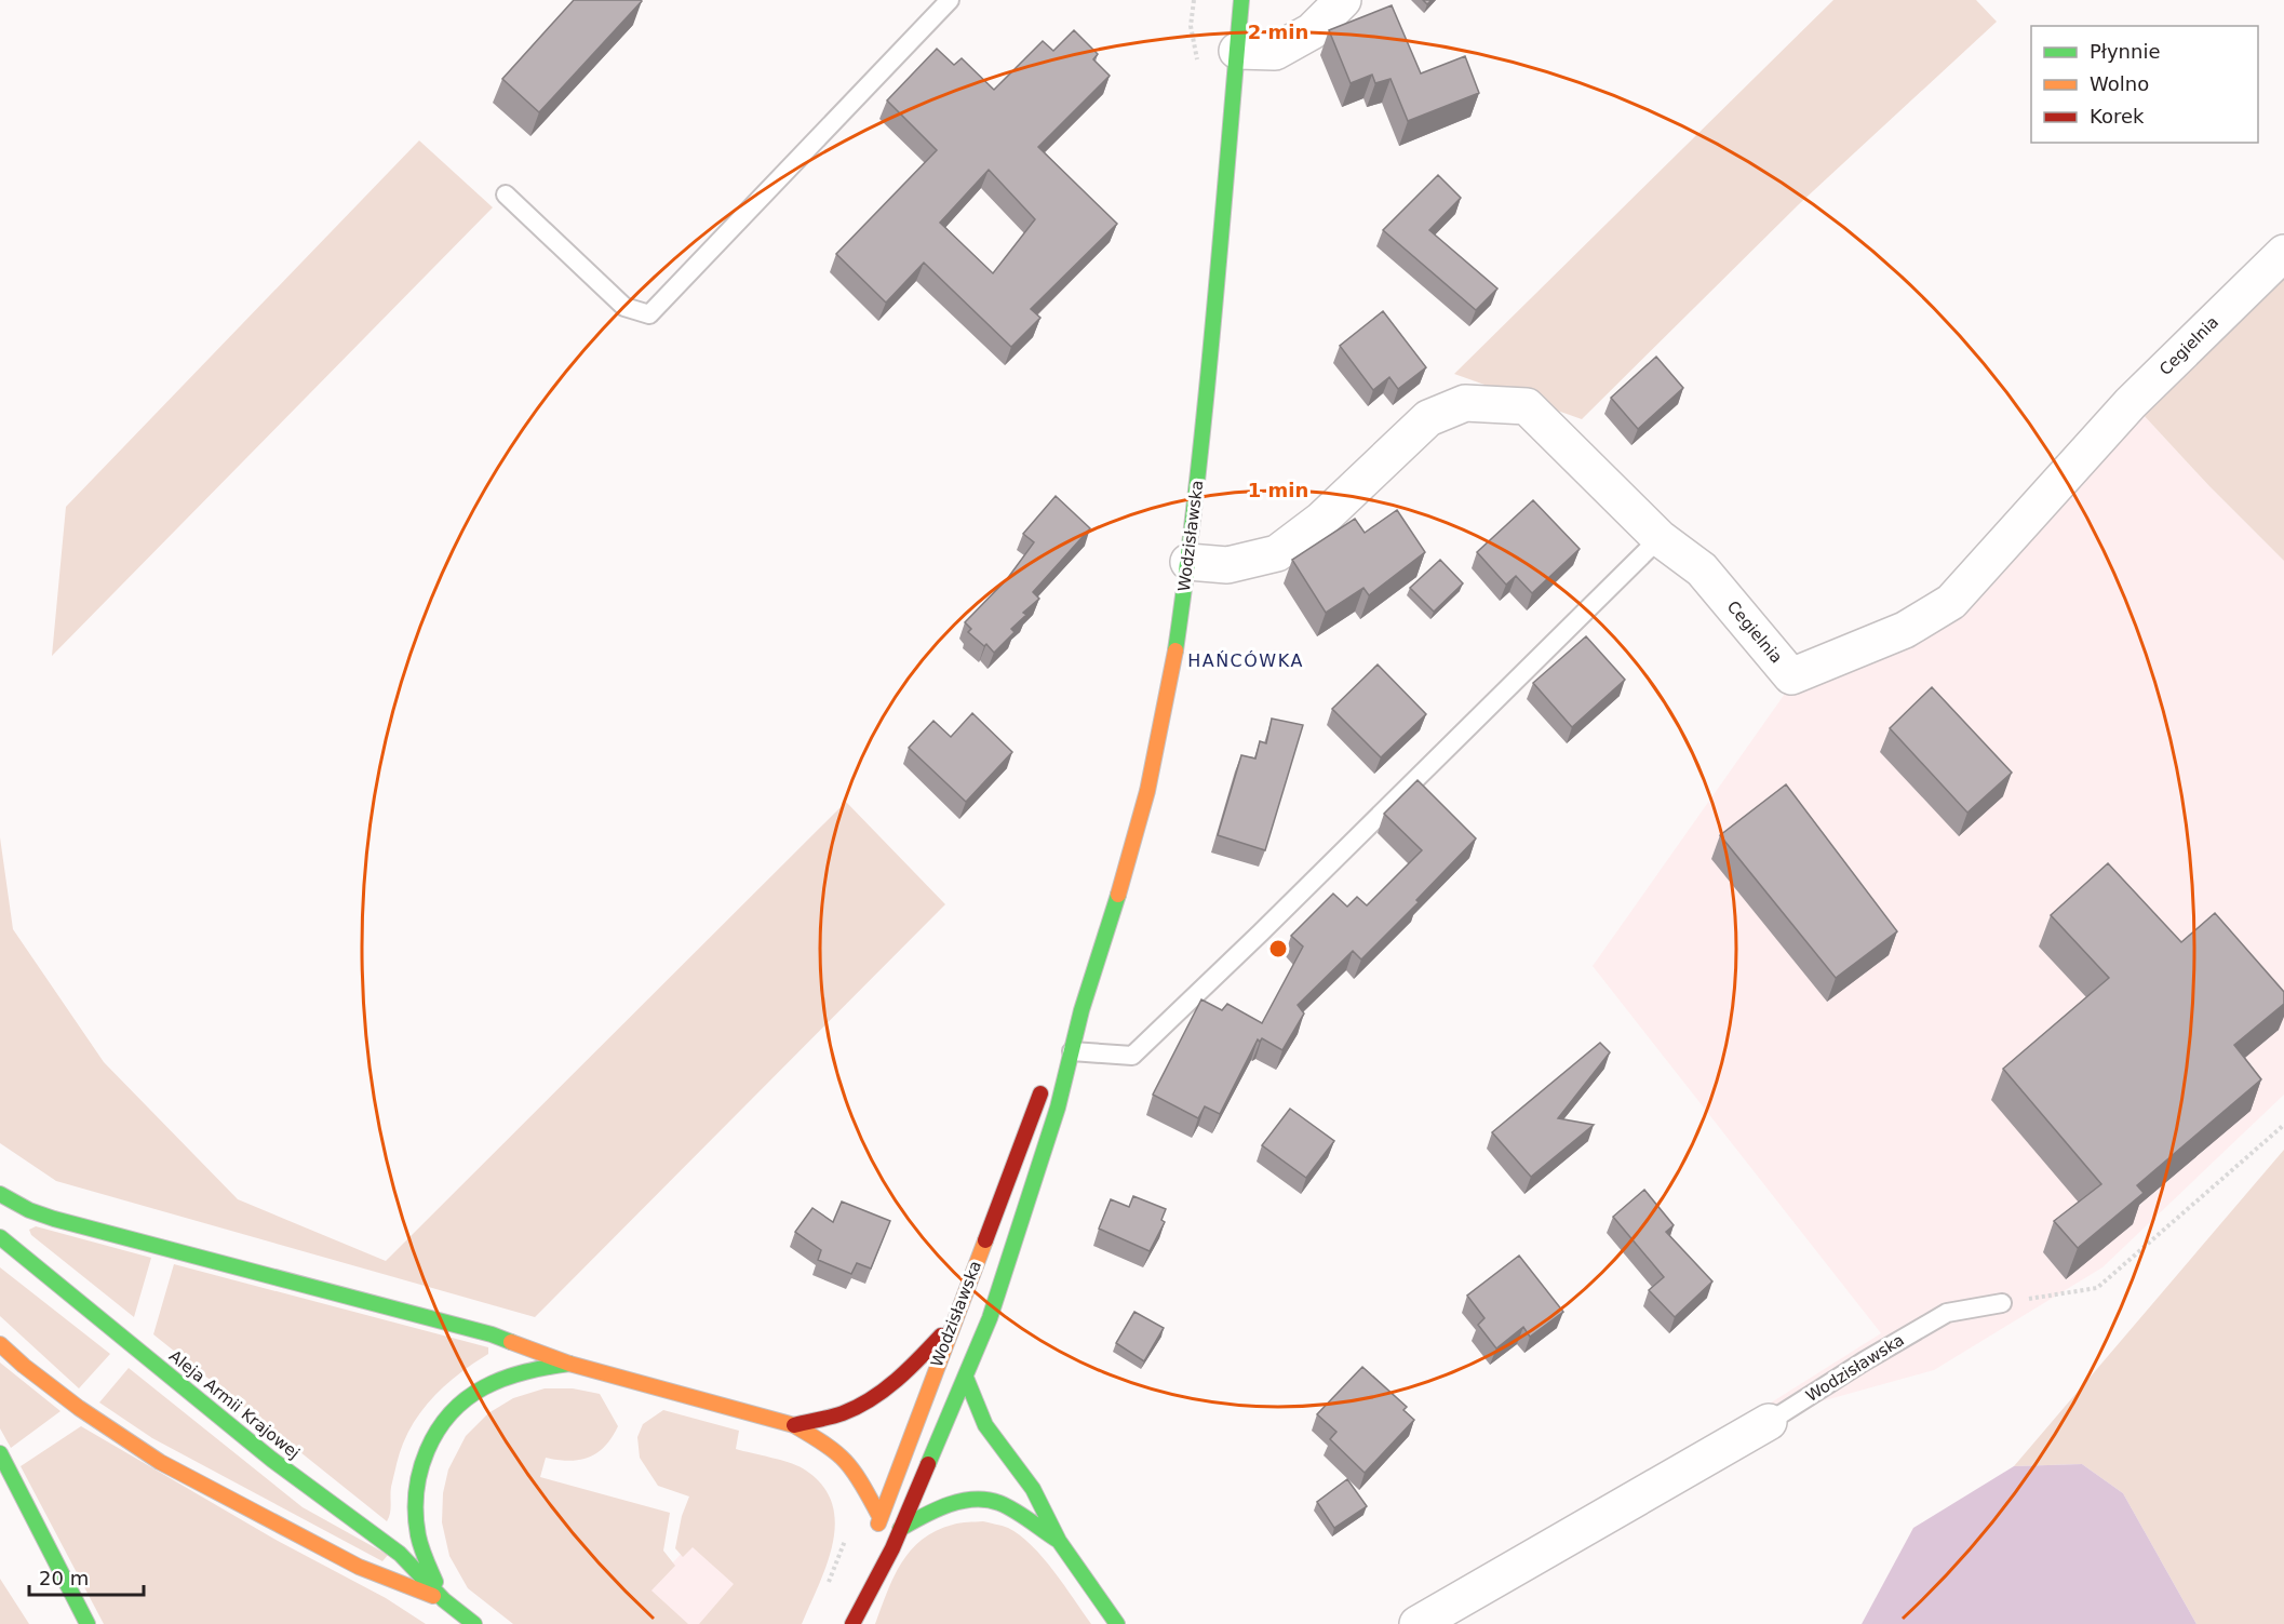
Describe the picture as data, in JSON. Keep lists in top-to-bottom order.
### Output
{
  "streets": {
    "main road": ["Wodzisławska", "Aleja Armii Krajowej"],
    "street": ["Cegielnia"]
  },
  "crossings": [
    ["Cegielnia", "Wodzisławska"]
  ],
  "districts": ["HAŃCÓWKA"],
  "legend": ["Płynnie", "Wolno", "Korek"],
  "scale_bar": "20 m",
  "rings": ["2 min", "1 min"]
}
